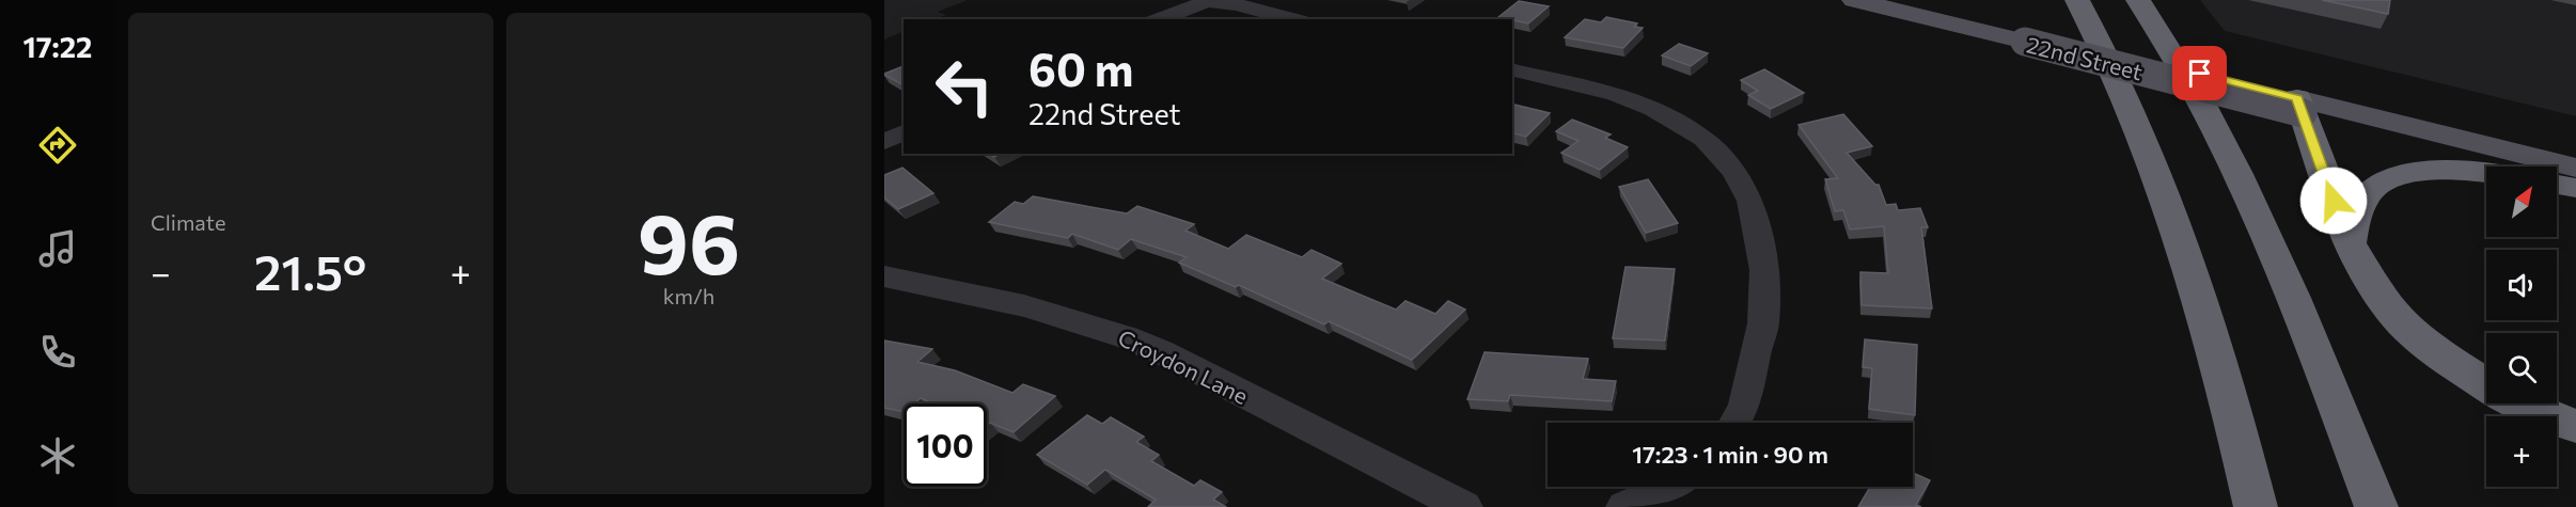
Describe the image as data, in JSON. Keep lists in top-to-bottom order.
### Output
{
  "streets": {
    "main road": ["22nd Street"],
    "street": ["Croydon Lane"]
  },
  "north": "top right",
  "page": {
    "tabs": "17:22",
    "tile": [
      "Climate",
      ["96", "km/h"]
    ],
    "turn": ["60 m", "22nd Street"],
    "map_buttons": "+",
    "heat": ["−", "21.5°", "+"],
    "limit": "100",
    "trip": "17:23 · 1 min · 90 m"
  }
}
